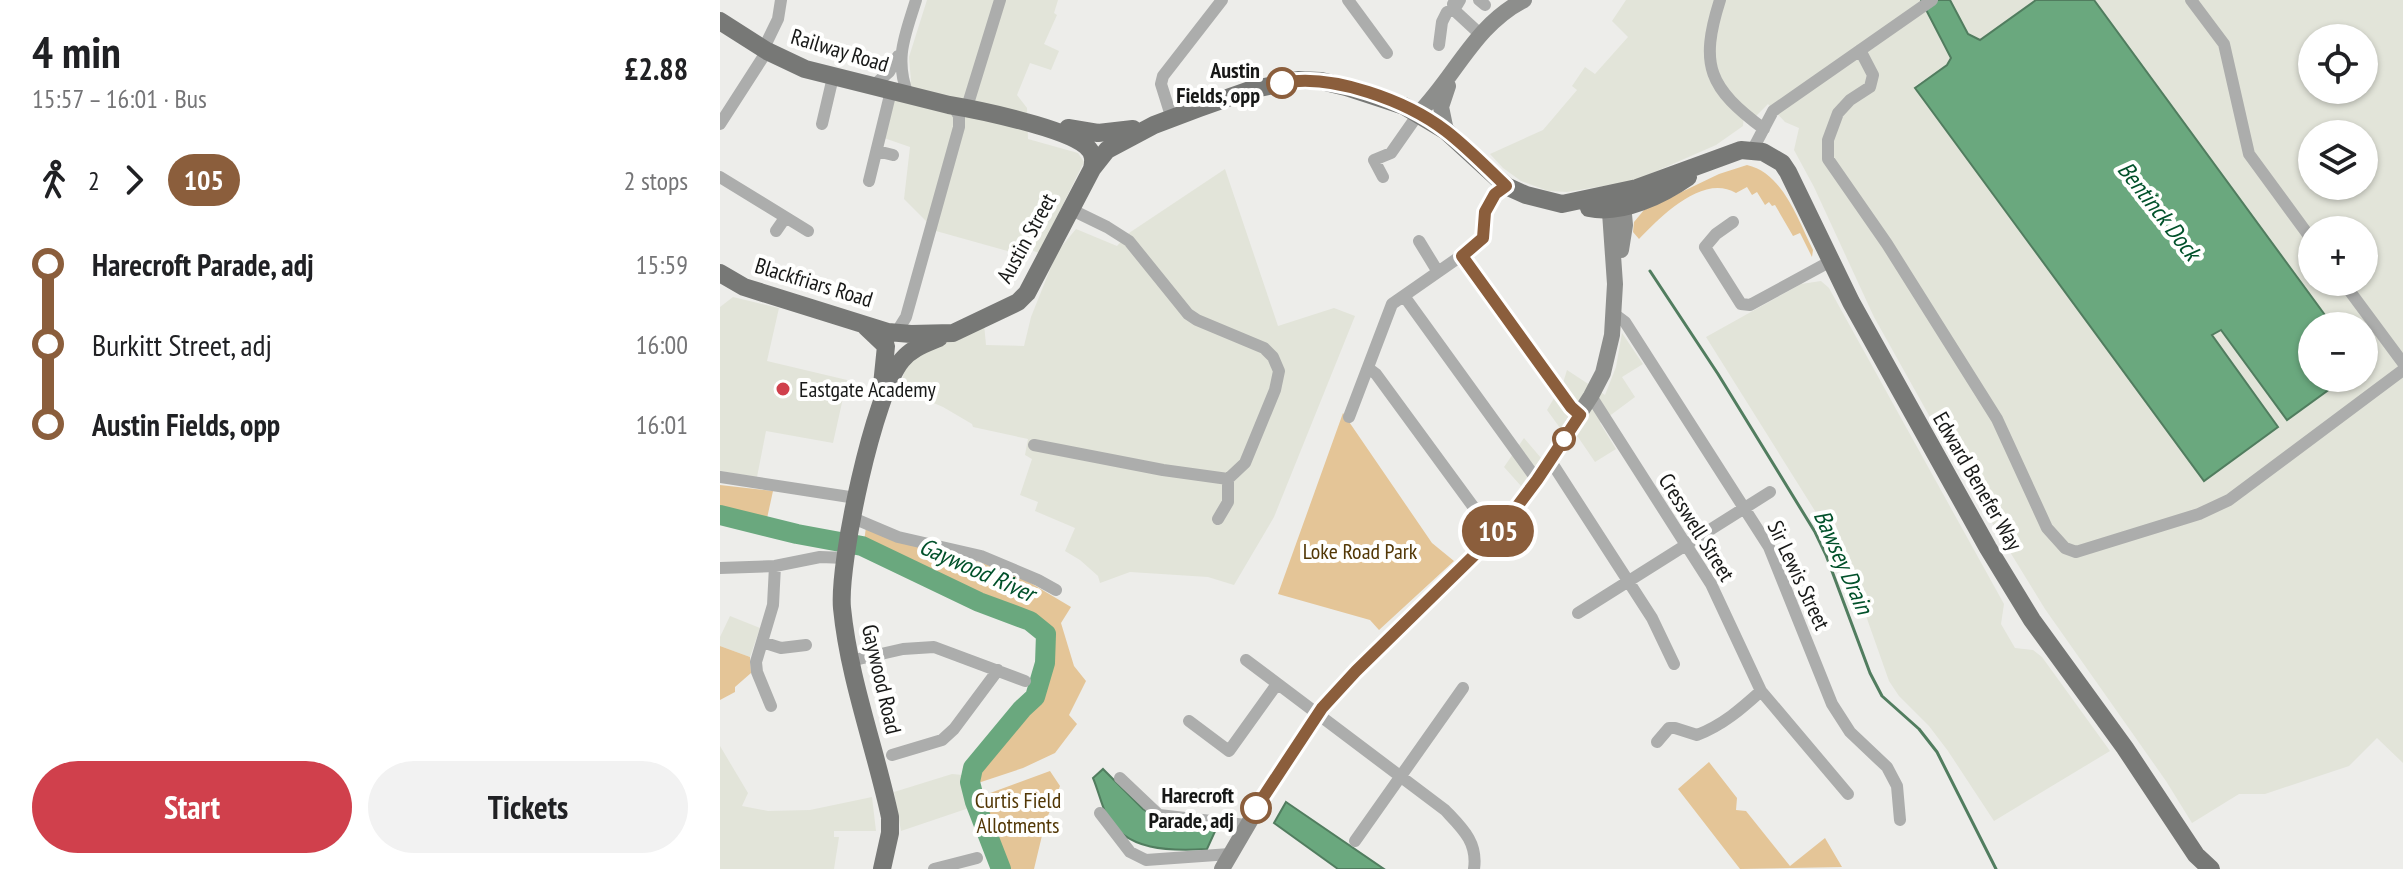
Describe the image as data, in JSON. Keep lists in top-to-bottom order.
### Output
{
  "streets": {
    "main road": [
      "Railway Road",
      "Austin Street",
      "Blackfriars Road",
      "Edward Benefer Way",
      "Gaywood Road"
    ],
    "street": ["Cresswell Street", "Sir Lewis Street"]
  },
  "crossings": [
    ["Austin Street", "Blackfriars Road"]
  ],
  "water": ["Bentinck Dock", "Bawsey Drain", "Gaywood River"],
  "parks": ["Loke Road Park", "Curtis Field Allotments"],
  "places": ["Austin Fields, opp", "Eastgate Academy", "Harecroft Parade, adj"],
  "lines": ["bus line 105"],
  "page": {
    "heading": ["4 min", "15:57 – 16:01 · Bus", "£2.88"],
    "on_map": "105",
    "map_buttons": ["+", "−"],
    "legs": ["2", "105", "2 stops"],
    "list": [
      {
        "name": "Harecroft Parade, adj",
        "value": "15:59"
      },
      {
        "name": "Burkitt Street, adj",
        "value": "16:00"
      },
      {
        "name": "Austin Fields, opp",
        "value": "16:01"
      }
    ],
    "buttons": ["Start", "Tickets"]
  }
}
